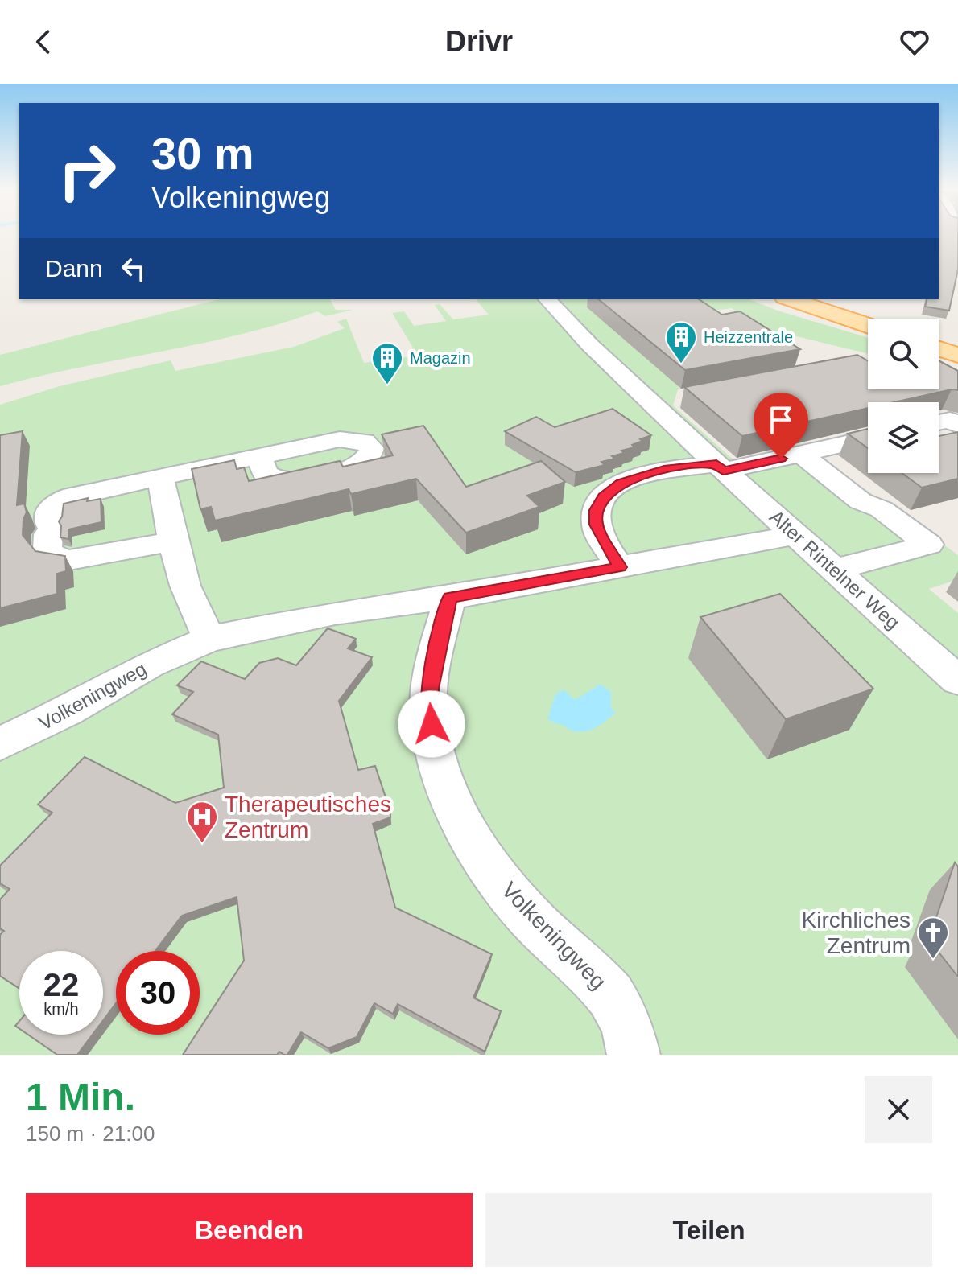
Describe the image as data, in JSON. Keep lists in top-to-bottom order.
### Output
{
  "streets": {
    "street": ["Alter Rintelner Weg", "Volkeningweg"]
  },
  "crossings": [
    ["Alter Rintelner Weg", "Volkeningweg"]
  ],
  "places": {
    "building": ["Heizzentrale", "Magazin"],
    "hospital": ["Therapeutisches Zentrum"],
    "church": ["Kirchliches Zentrum"]
  },
  "page": {
    "header": "Drivr",
    "turn": ["30 m", "Volkeningweg"],
    "then": "Dann",
    "speed": "22 km/h",
    "limit": "30",
    "heading": ["1 Min.", "150 m · 21:00"],
    "buttons": ["Beenden", "Teilen"]
  }
}
